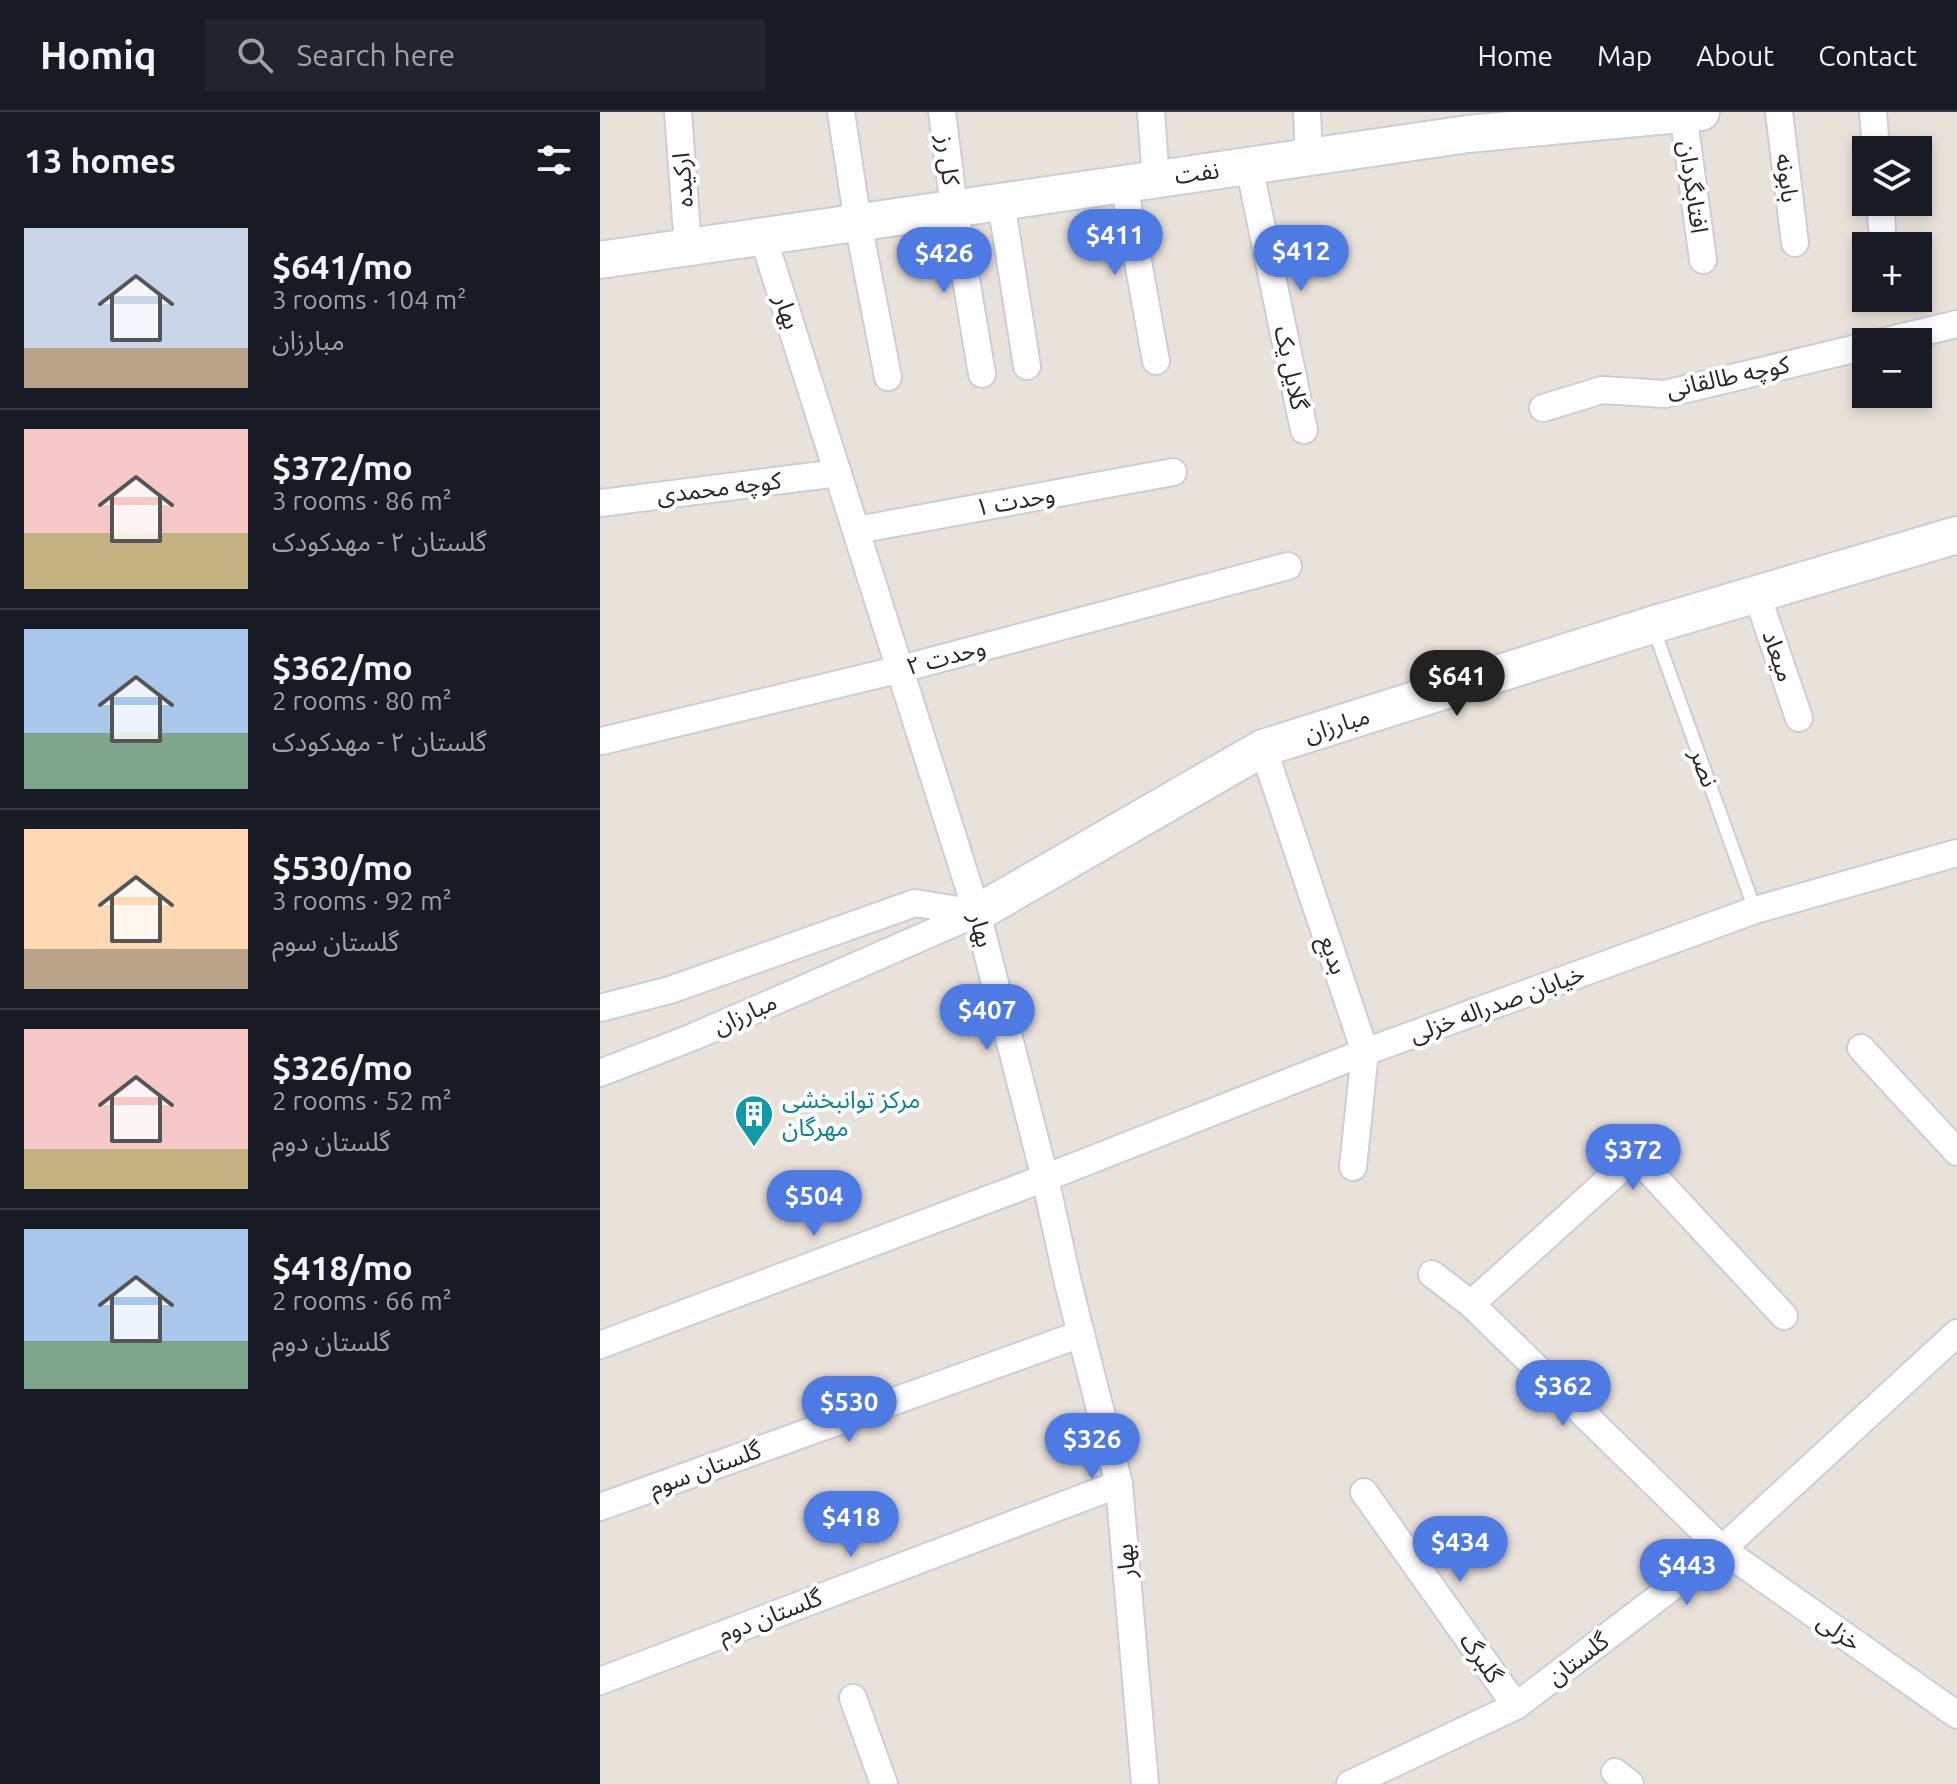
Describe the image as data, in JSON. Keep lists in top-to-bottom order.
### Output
{
  "streets": {
    "street": [
      "کل رز",
      "نفت",
      "بابونه",
      "ارکیده",
      "افتابگردان",
      "بهار",
      "گلایل یک",
      "کوچه طالقانی",
      "کوچه محمدی",
      "وحدت ۱",
      "میعاد",
      "وحدت ۲",
      "مبارزان",
      "بدیع",
      "خیابان صدراله خزلی",
      "گلستان سوم",
      "گلستان دوم",
      "خزلی",
      "گلبرگ",
      "گلستان"
    ],
    "lane": ["نصر"]
  },
  "crossings": [
    ["کل رز", "نفت"],
    ["نفت", "ارکیده"],
    ["نفت", "افتابگردان"],
    ["نفت", "بهار"],
    ["نفت", "گلایل یک"],
    ["بهار", "کوچه محمدی"],
    ["بهار", "وحدت ۱"],
    ["بهار", "وحدت ۲"],
    ["بهار", "مبارزان"],
    ["بهار", "خیابان صدراله خزلی"],
    ["بهار", "گلستان سوم"],
    ["بهار", "گلستان دوم"],
    ["میعاد", "مبارزان"],
    ["مبارزان", "نصر"],
    ["مبارزان", "بدیع"],
    ["نصر", "خیابان صدراله خزلی"],
    ["بدیع", "خیابان صدراله خزلی"],
    ["خزلی", "گلستان"],
    ["گلبرگ", "گلستان"]
  ],
  "places": {
    "building": ["مرکز توانبخشی مهرگان"]
  },
  "page": {
    "header": "Homiq",
    "search": "Search here",
    "nav": [
      "Home",
      "Map",
      "About",
      "Contact"
    ],
    "heading": "13 homes",
    "map_buttons": ["+", "−"],
    "list": [
      {
        "name": "$641/mo",
        "note": "3 rooms · 104 m² · مبارزان"
      },
      {
        "name": "$372/mo",
        "note": "3 rooms · 86 m² · گلستان ۲ - مهدکودک"
      },
      {
        "name": "$362/mo",
        "note": "2 rooms · 80 m² · گلستان ۲ - مهدکودک"
      },
      {
        "name": "$530/mo",
        "note": "3 rooms · 92 m² · گلستان سوم"
      },
      {
        "name": "$326/mo",
        "note": "2 rooms · 52 m² · گلستان دوم"
      },
      {
        "name": "$418/mo",
        "note": "2 rooms · 66 m² · گلستان دوم"
      }
    ],
    "price": [
      "$411",
      "$412",
      "$426",
      "$641",
      "$407",
      "$372",
      "$504",
      "$362",
      "$530",
      "$326",
      "$418",
      "$434",
      "$443"
    ]
  }
}
